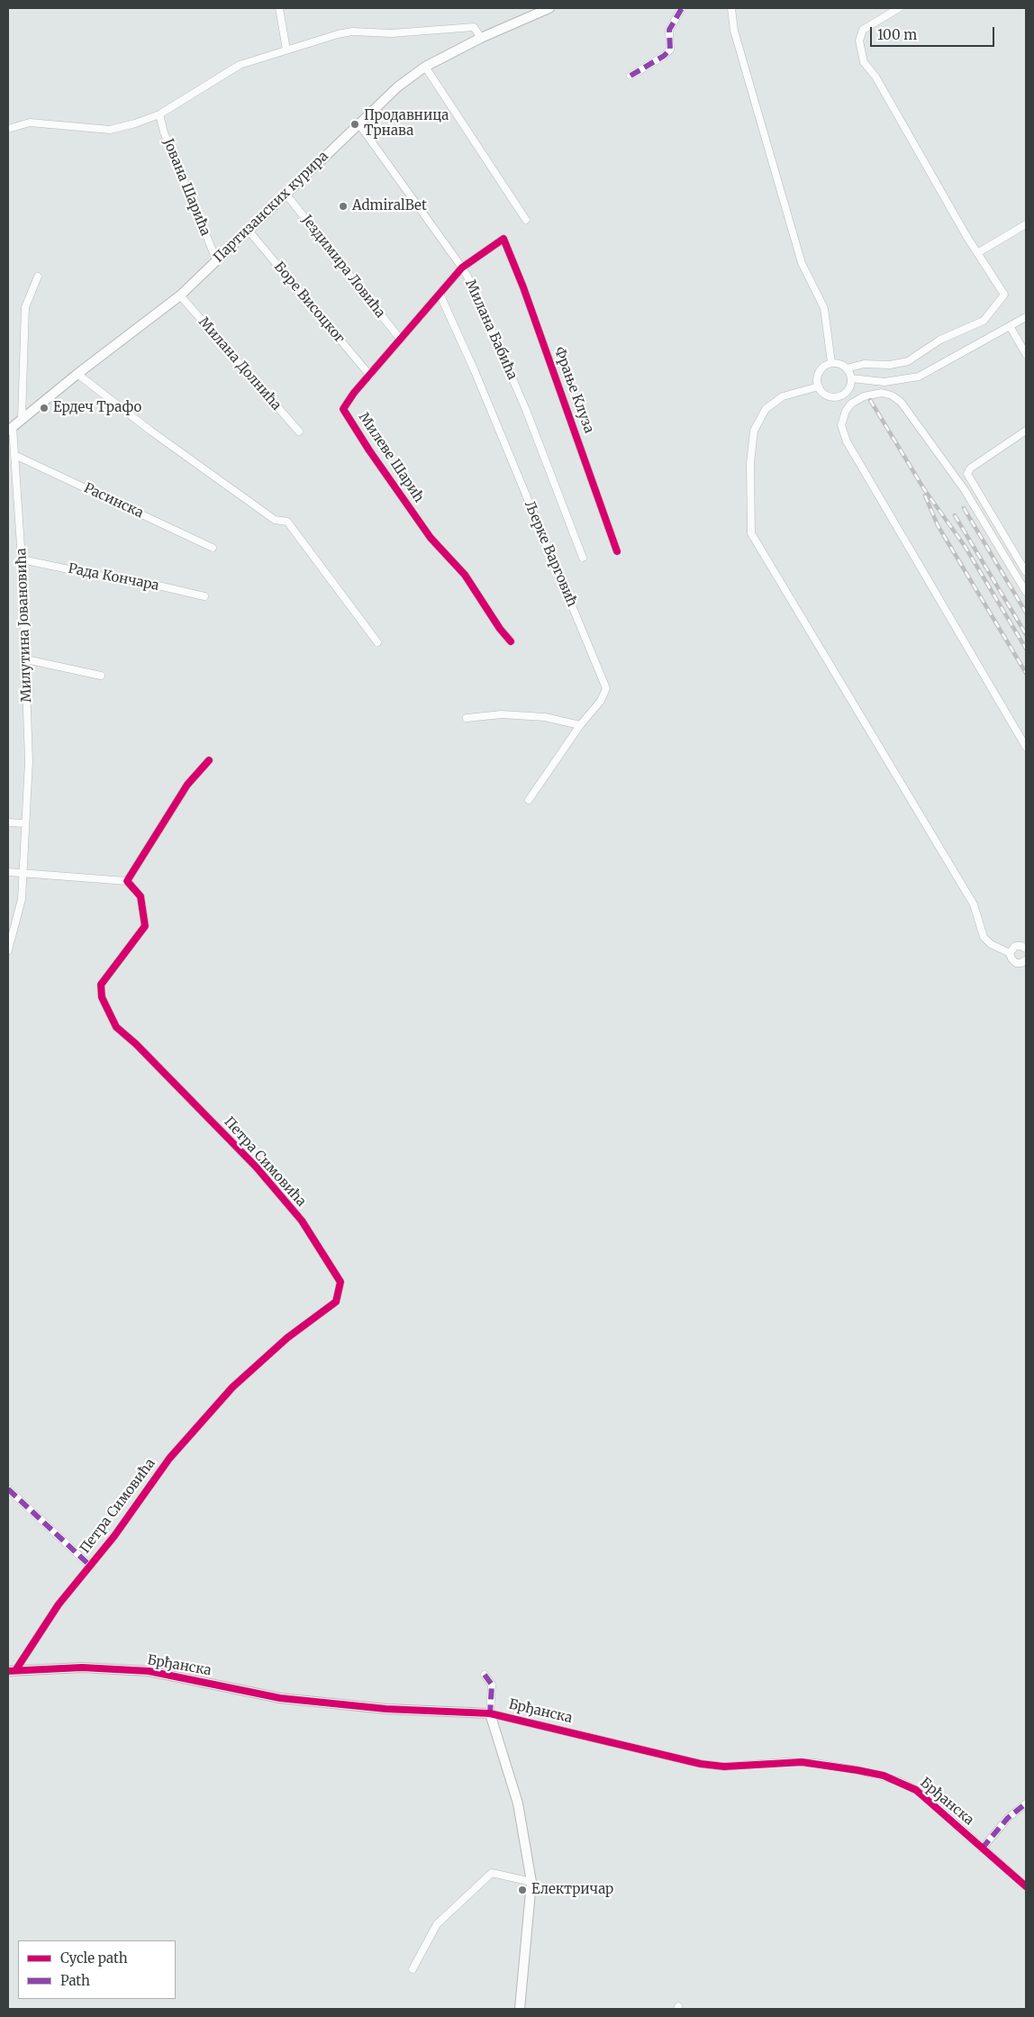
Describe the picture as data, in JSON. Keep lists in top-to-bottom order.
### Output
{
  "streets": {
    "street": [
      "Јована Шарића",
      "Партизанских курира",
      "Јездимира Ловића",
      "Боре Висоцког",
      "Милана Бабића",
      "Милана Долнића",
      "Фрање Клуза",
      "Милеве Шарић",
      "Расинска",
      "Љерке Варговић",
      "Рада Кончара",
      "Милутина Јовановића",
      "Петра Симовића",
      "Брђанска"
    ]
  },
  "crossings": [
    ["Јована Шарића", "Партизанских курира"],
    ["Партизанских курира", "Јездимира Ловића"],
    ["Партизанских курира", "Боре Висоцког"],
    ["Партизанских курира", "Милана Бабића"],
    ["Партизанских курира", "Милана Долнића"],
    ["Партизанских курира", "Милутина Јовановића"],
    ["Јездимира Ловића", "Милеве Шарић"],
    ["Боре Висоцког", "Милеве Шарић"],
    ["Милана Бабића", "Милеве Шарић"],
    ["Фрање Клуза", "Милеве Шарић"],
    ["Милеве Шарић", "Љерке Варговић"],
    ["Расинска", "Милутина Јовановића"],
    ["Рада Кончара", "Милутина Јовановића"],
    ["Петра Симовића", "Брђанска"]
  ],
  "places": [
    "Продавница Трнава",
    "AdmiralBet",
    "Ердеч Трафо",
    "Електричар"
  ],
  "legend": ["Cycle path", "Path"],
  "scale_bar": "100 m"
}
